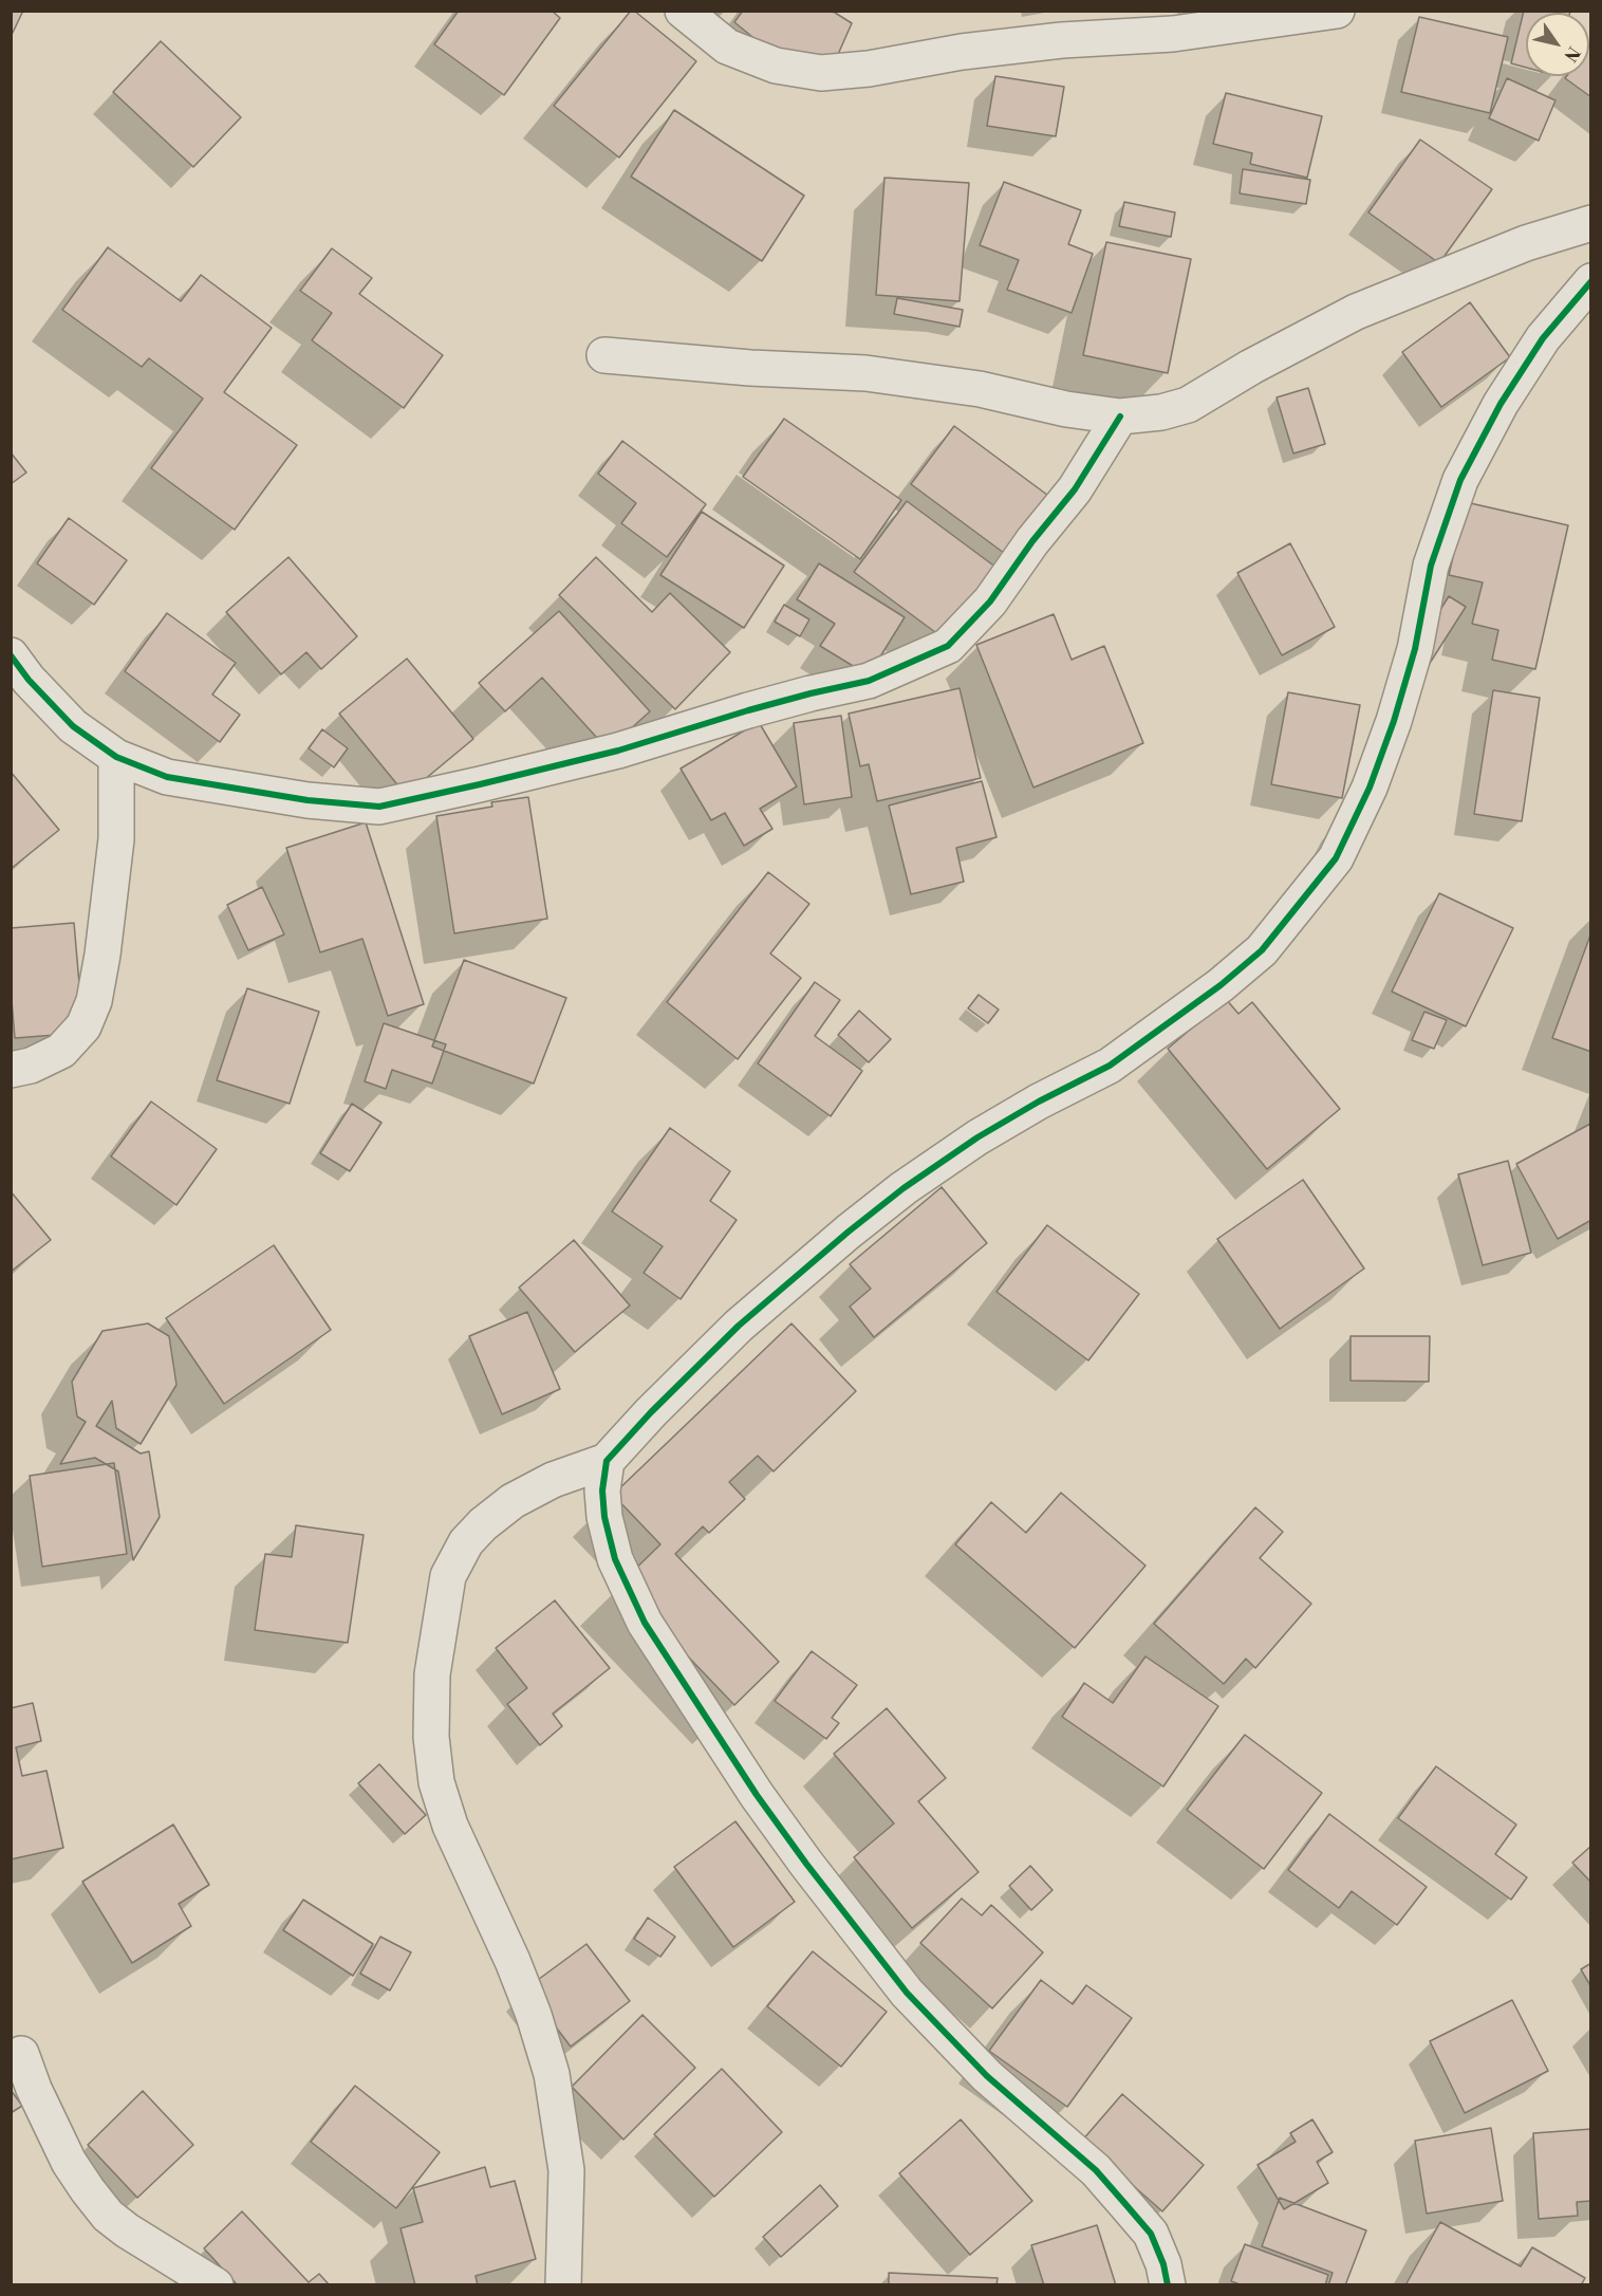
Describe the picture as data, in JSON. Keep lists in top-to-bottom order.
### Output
{
  "north": "bottom right"
}
